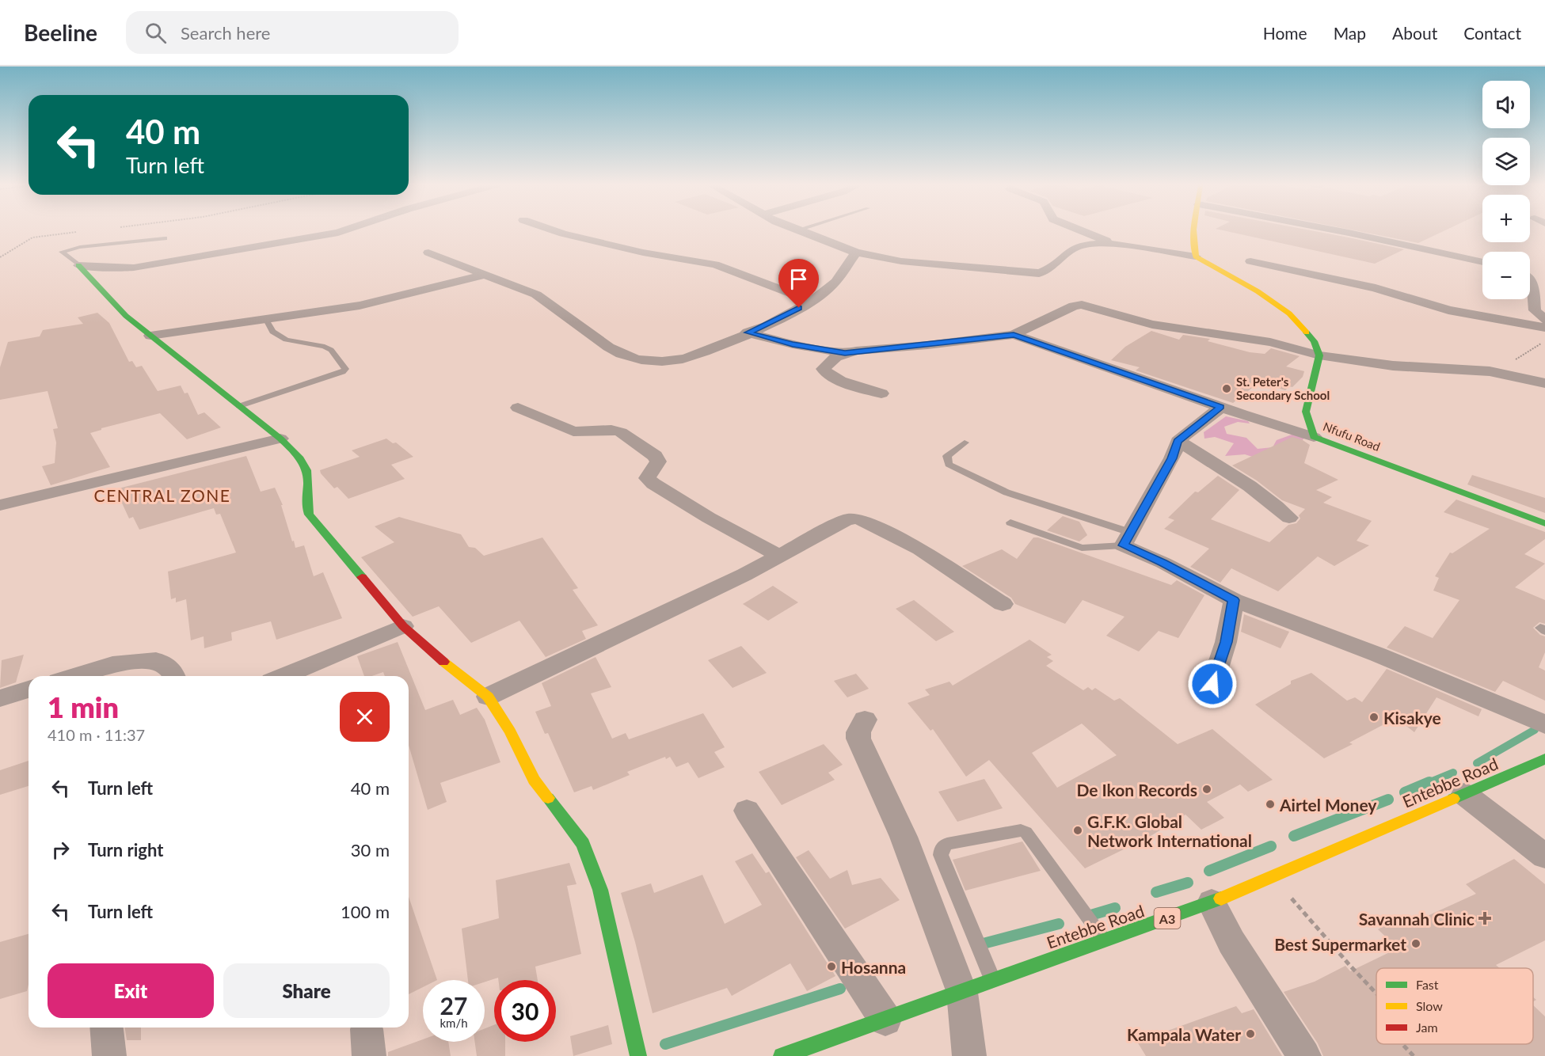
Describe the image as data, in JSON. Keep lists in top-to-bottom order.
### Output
{
  "streets": {
    "street": ["Nfufu Road", "Entebbe Road", "A3"]
  },
  "districts": ["CENTRAL ZONE"],
  "places": {
    "other": [
      "St. Peter's Secondary School",
      "Kisakye",
      "De Ikon Records",
      "Airtel Money",
      "G.F.K. Global Network International",
      "Best Supermarket",
      "Hosanna",
      "Kampala Water"
    ],
    "health": ["Savannah Clinic"]
  },
  "legend": ["Fast", "Slow", "Jam"],
  "page": {
    "header": "Beeline",
    "search": "Search here",
    "nav": [
      "Home",
      "Map",
      "About",
      "Contact"
    ],
    "map_buttons": ["+", "−"],
    "turn": ["40 m", "Turn left"],
    "heading": ["1 min", "410 m · 11:37"],
    "list": [
      {
        "name": "Turn left",
        "value": "40 m"
      },
      {
        "name": "Turn right",
        "value": "30 m"
      },
      {
        "name": "Turn left",
        "value": "100 m"
      }
    ],
    "buttons": ["Exit", "Share"],
    "speed": "27 km/h",
    "limit": "30"
  }
}
